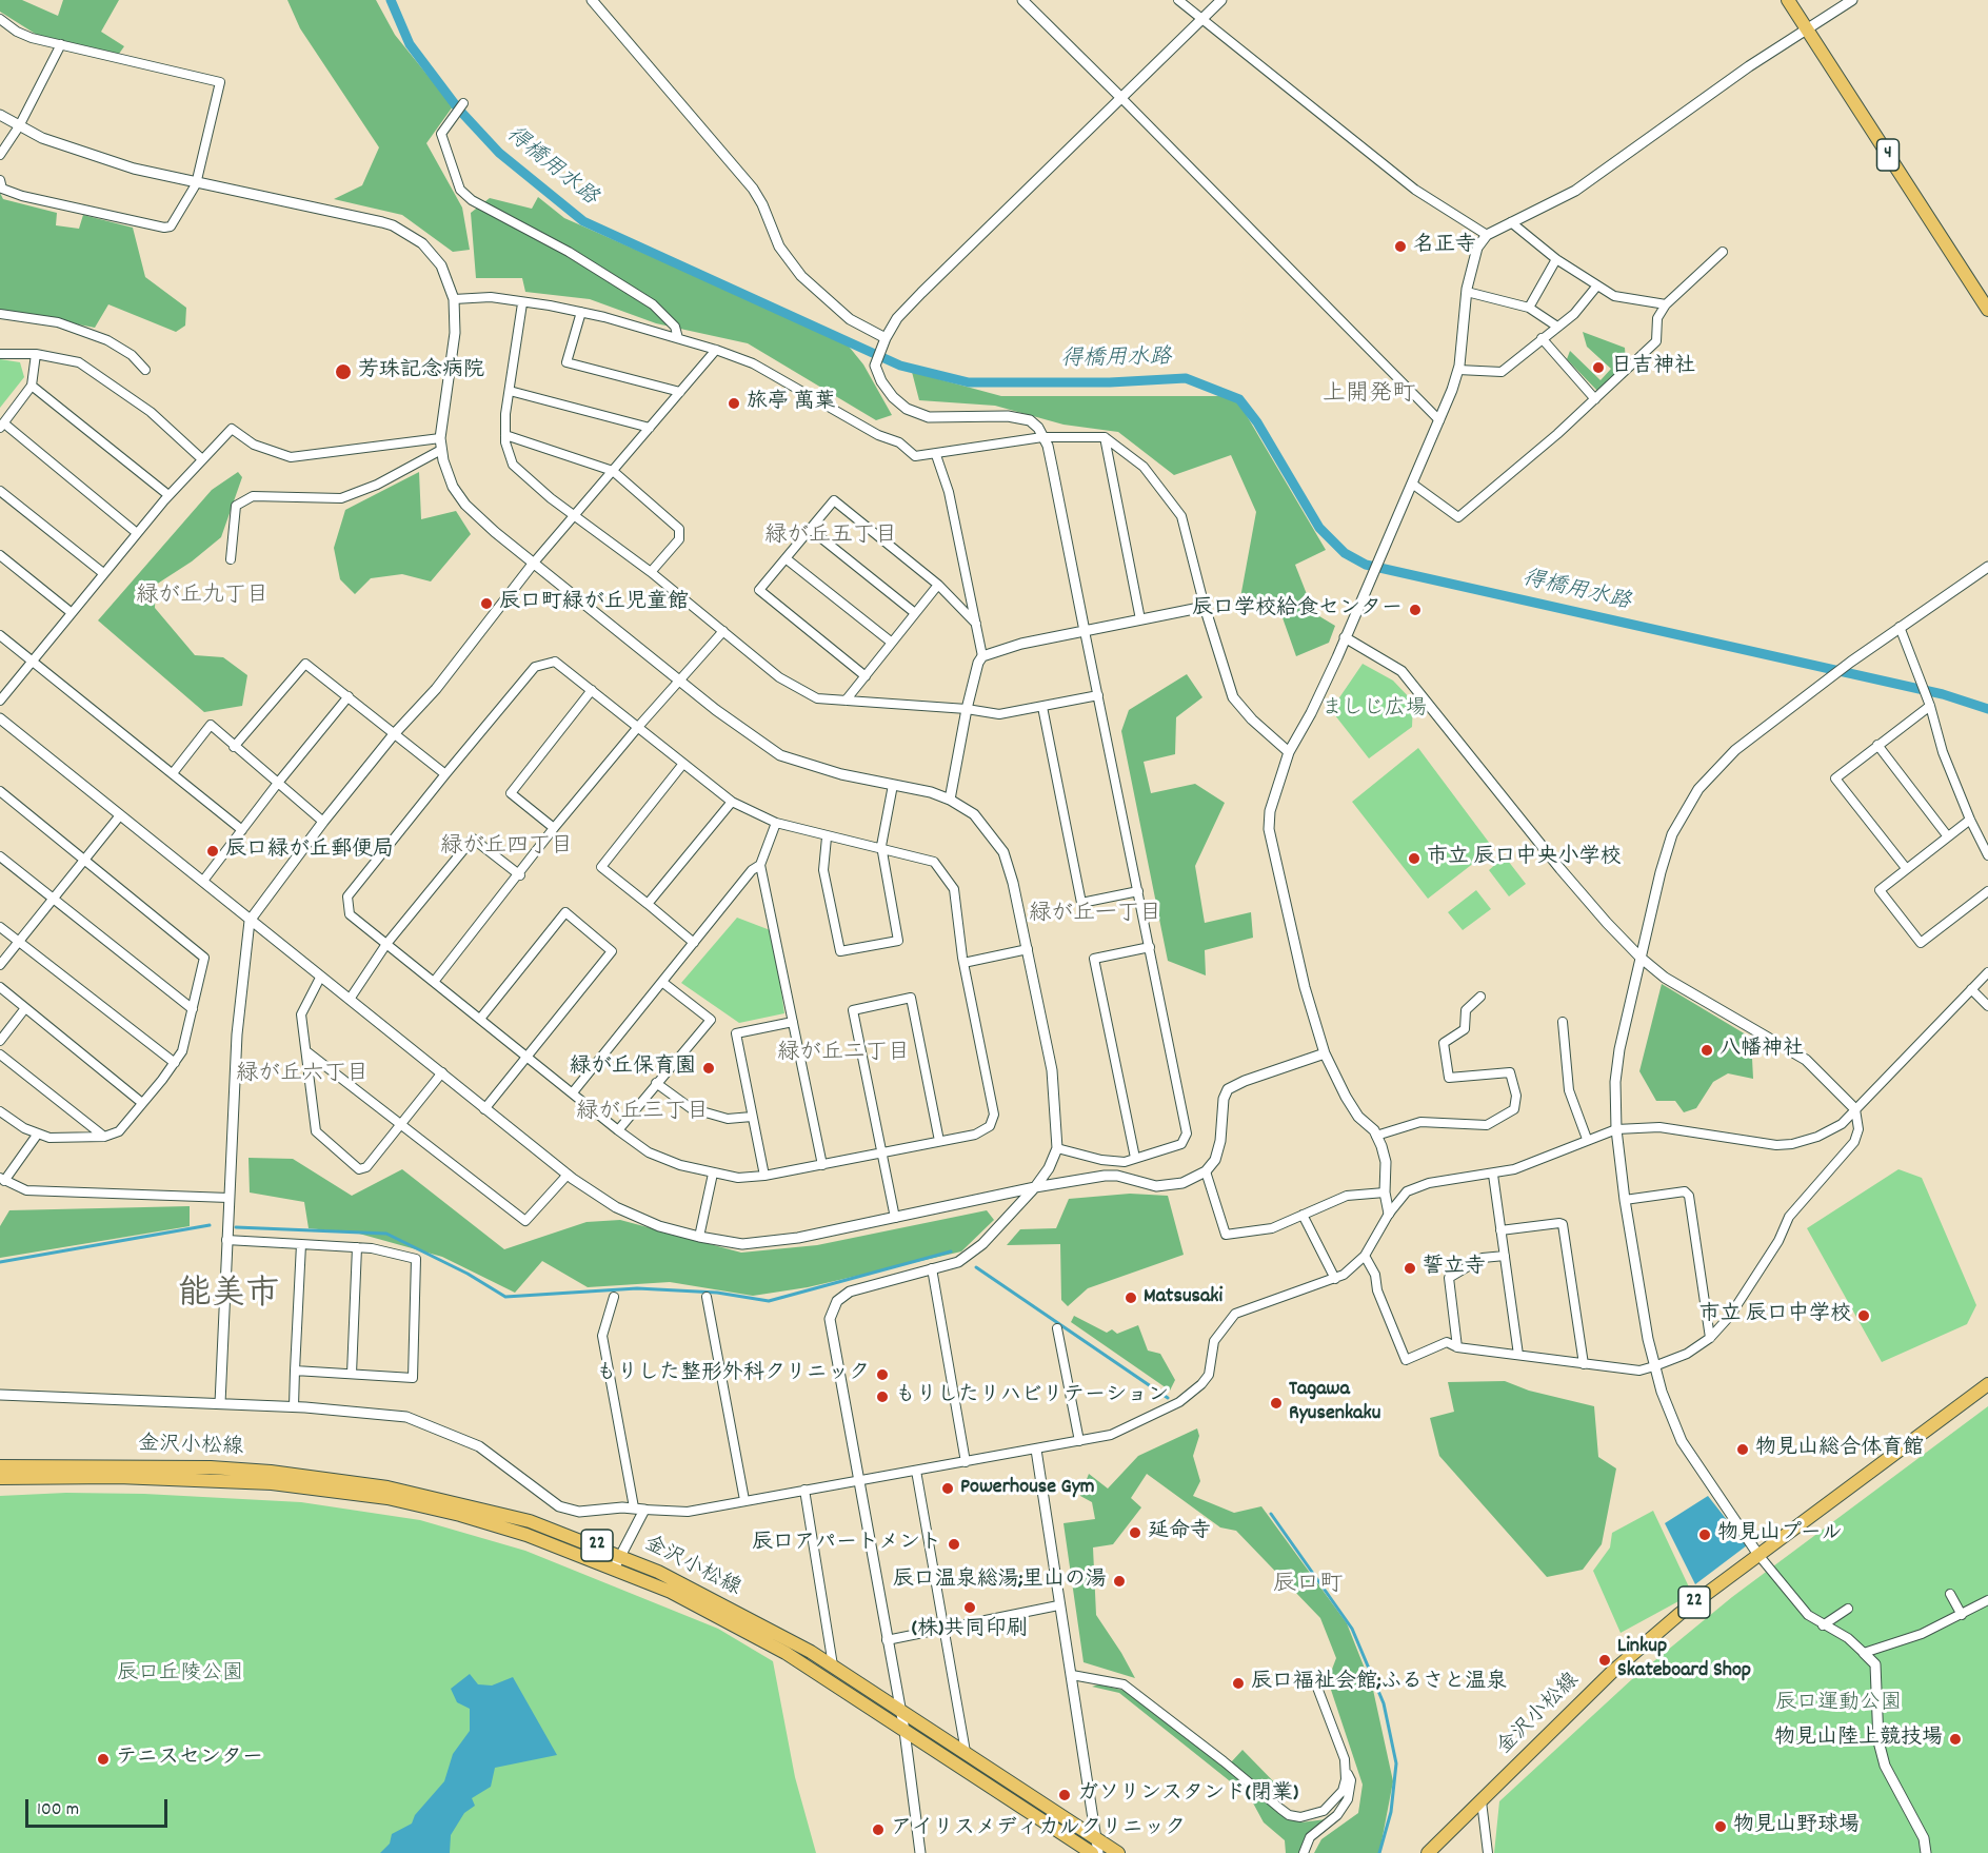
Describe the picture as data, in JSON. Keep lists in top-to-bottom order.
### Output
{
  "streets": {
    "main road": ["4", "金沢小松線", "22"]
  },
  "districts": [
    "上開発町",
    "緑が丘五丁目",
    "緑が丘九丁目",
    "緑が丘四丁目",
    "緑が丘一丁目",
    "緑が丘二丁目",
    "緑が丘六丁目",
    "緑が丘三丁目",
    "能美市",
    "辰口町"
  ],
  "water": ["得橋用水路"],
  "parks": ["ましじ広場", "辰口丘陵公園", "辰口運動公園"],
  "places": [
    "名正寺",
    "日吉神社",
    "芳珠記念病院",
    "旅亭 萬葉",
    "辰口町緑が丘児童館",
    "辰口学校給食センター",
    "辰口緑が丘郵便局",
    "市立 辰口中央小学校",
    "八幡神社",
    "緑が丘保育園",
    "誓立寺",
    "Matsusaki",
    "市立 辰口中学校",
    "もりした整形外科クリニック",
    "もりしたリハビリテーション",
    "Tagawa Ryusenkaku",
    "物見山総合体育館",
    "Powerhouse Gym",
    "延命寺",
    "物見山プール",
    "辰口アパートメント",
    "辰口温泉総湯;里山の湯",
    "(株)共同印刷",
    "Linkup Skateboard Shop",
    "辰口福祉会館;ふるさと温泉",
    "物見山陸上競技場",
    "テニスセンター",
    "ガソリンスタンド(閉業)",
    "物見山野球場",
    "アイリスメディカルクリニック"
  ],
  "scale_bar": "100 m"
}
